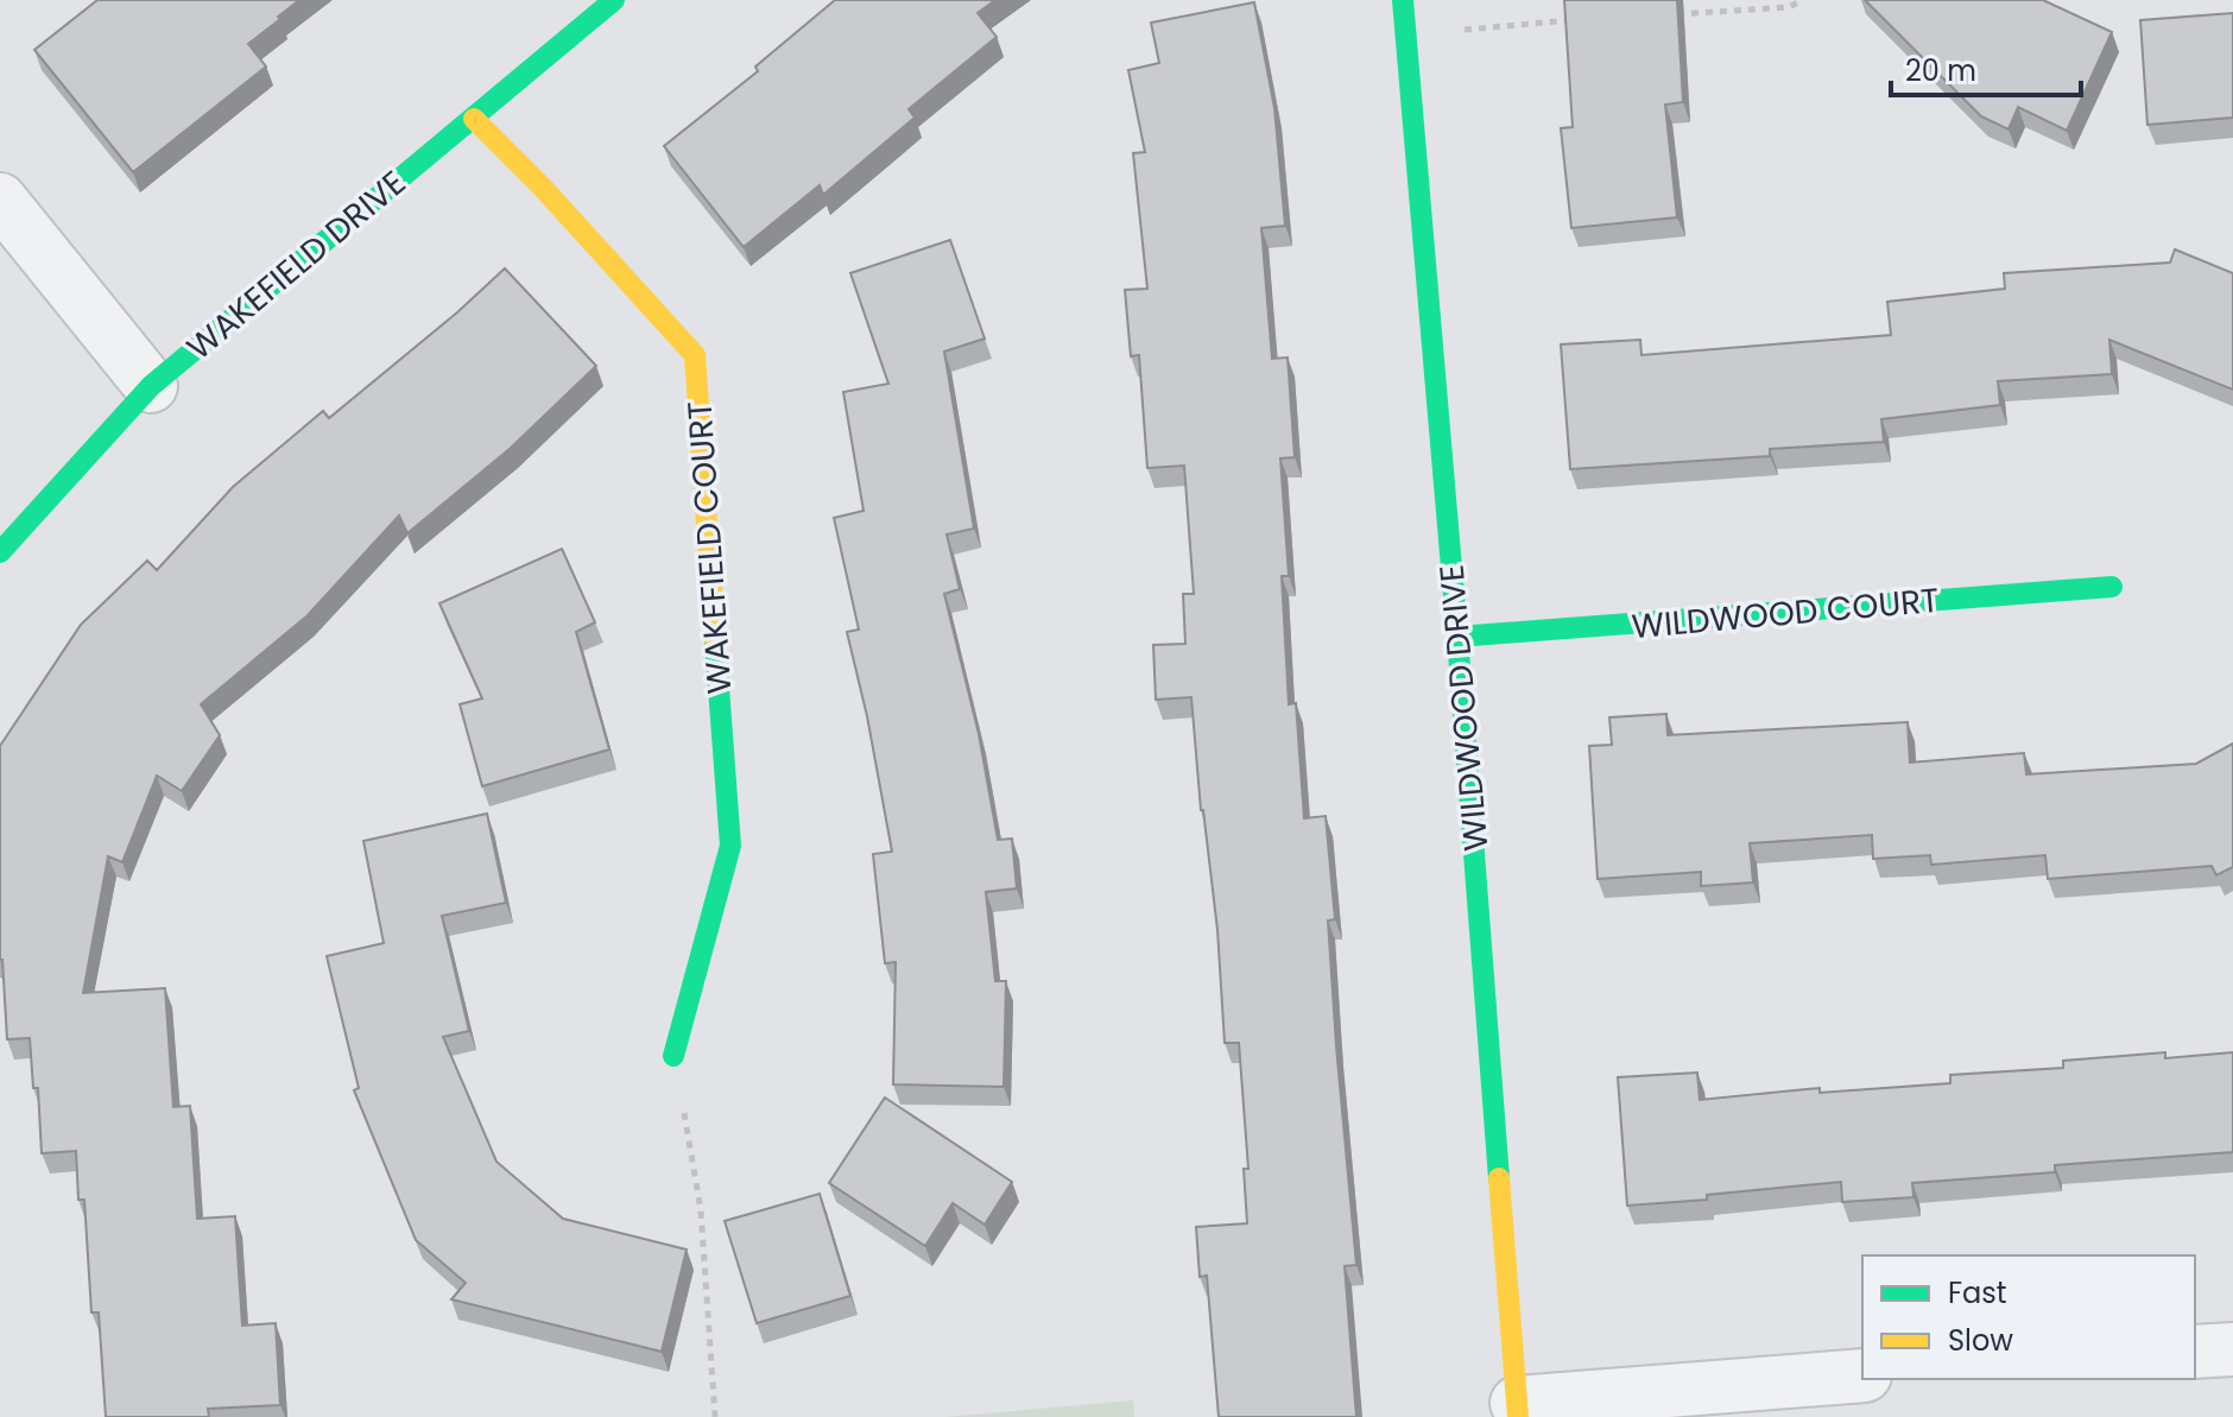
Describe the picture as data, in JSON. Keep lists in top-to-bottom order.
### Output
{
  "streets": {
    "street": [
      "WAKEFIELD DRIVE",
      "WAKEFIELD COURT",
      "WILDWOOD COURT",
      "WILDWOOD DRIVE"
    ]
  },
  "crossings": [
    ["WAKEFIELD DRIVE", "WAKEFIELD COURT"],
    ["WILDWOOD COURT", "WILDWOOD DRIVE"]
  ],
  "legend": ["Fast", "Slow"],
  "scale_bar": "20 m"
}
